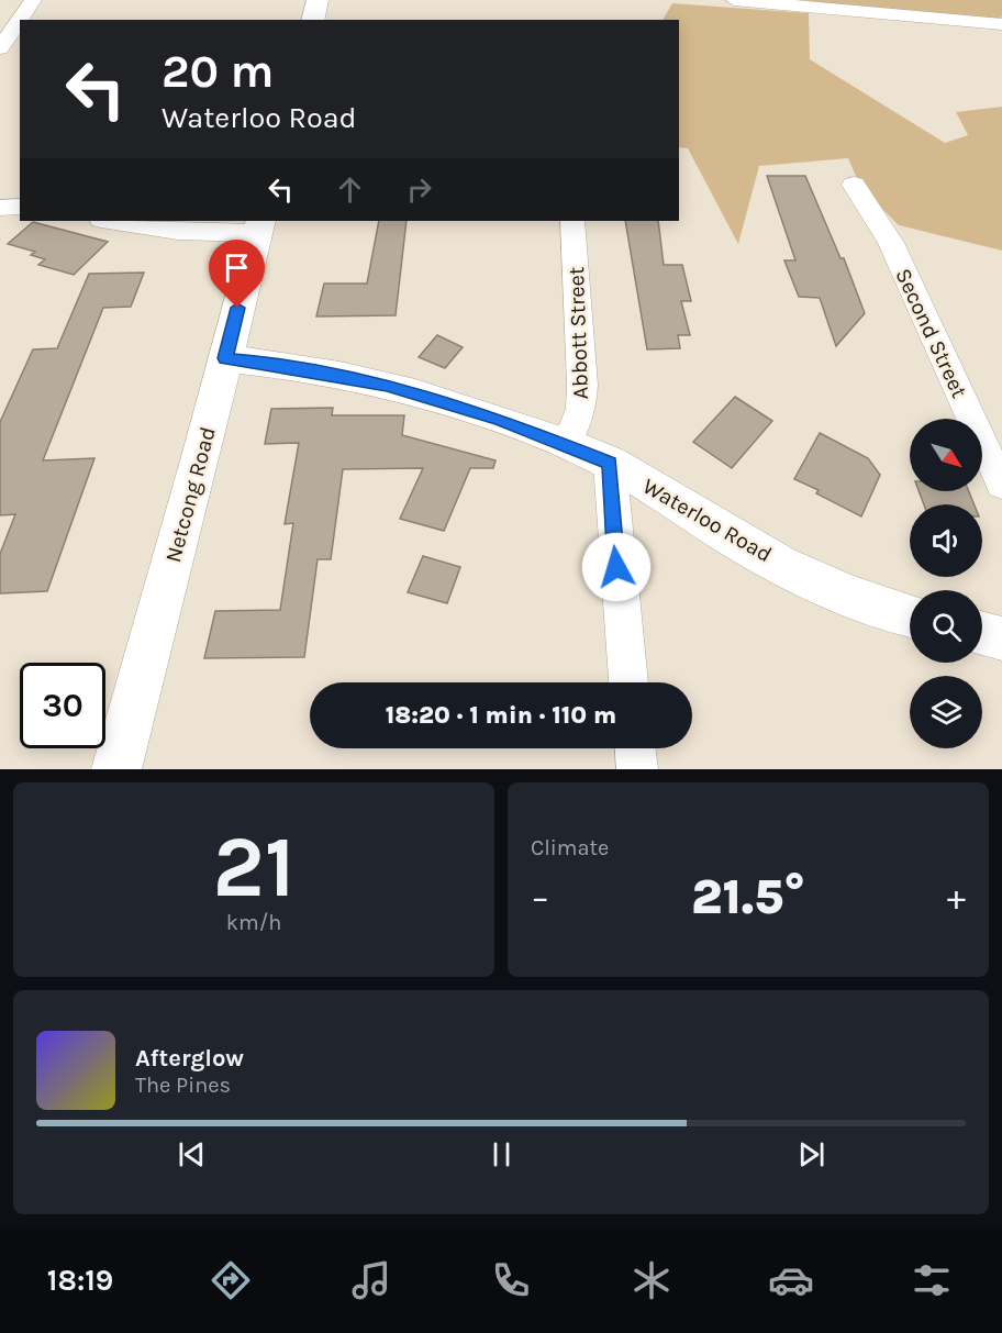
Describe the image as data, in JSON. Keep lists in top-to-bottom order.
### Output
{
  "streets": {
    "street": [
      "Abbott Street",
      "Second Street",
      "Netcong Road",
      "Waterloo Road"
    ]
  },
  "crossings": [
    ["Abbott Street", "Waterloo Road"],
    ["Netcong Road", "Waterloo Road"]
  ],
  "north": "bottom right",
  "page": {
    "turn": ["20 m", "Waterloo Road"],
    "limit": "30",
    "trip": "18:20 · 1 min · 110 m",
    "tile": [
      ["21", "km/h"],
      "Climate"
    ],
    "heat": ["−", "21.5°", "+"],
    "song": ["Afterglow", "The Pines"],
    "tabs": "18:19"
  }
}
